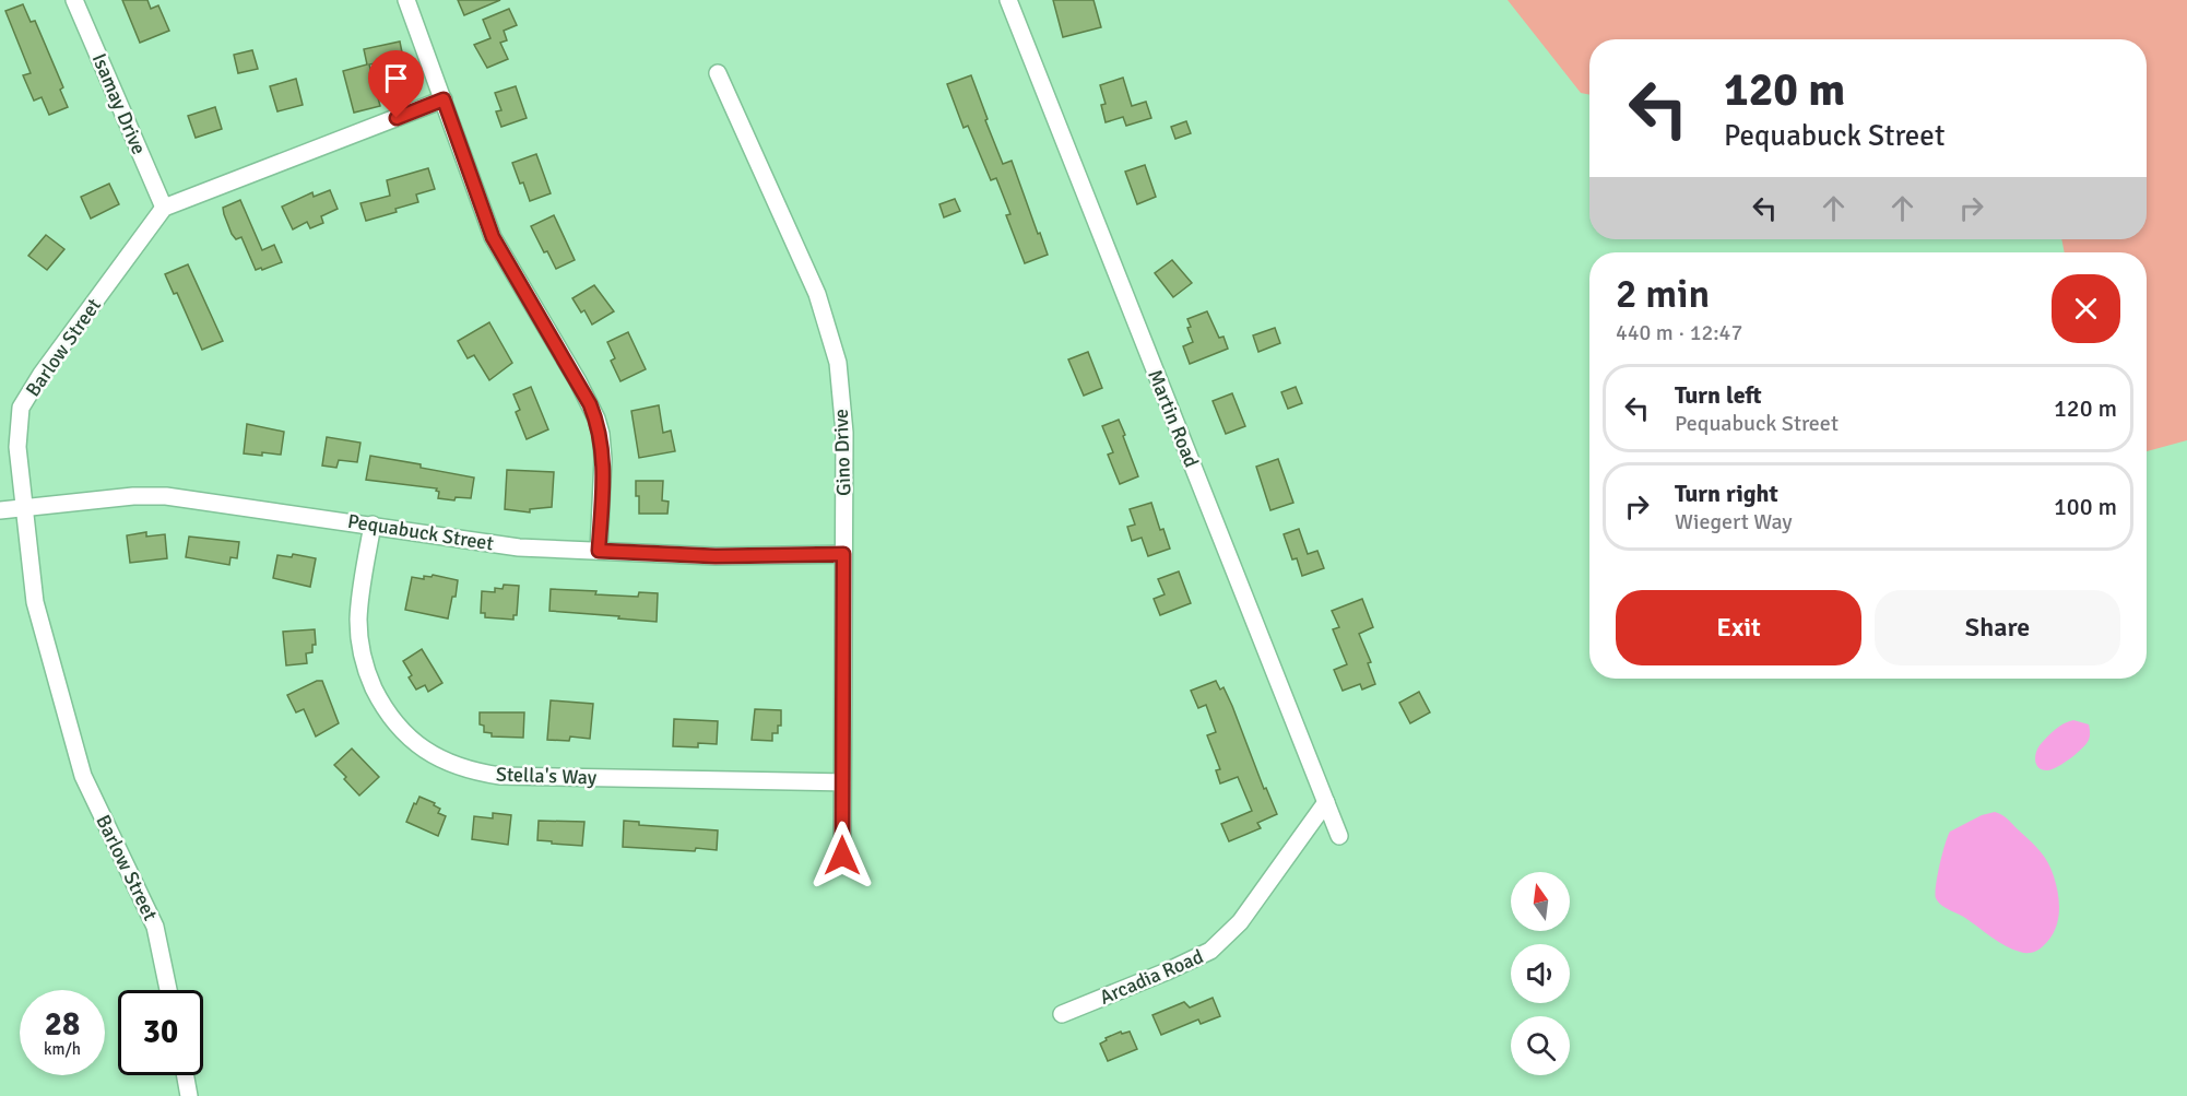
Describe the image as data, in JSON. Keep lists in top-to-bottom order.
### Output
{
  "streets": {
    "street": [
      "Isamay Drive",
      "Barlow Street",
      "Martin Road",
      "Gino Drive",
      "Pequabuck Street",
      "Stella's Way",
      "Arcadia Road"
    ]
  },
  "crossings": [
    ["Isamay Drive", "Barlow Street"],
    ["Barlow Street", "Pequabuck Street"],
    ["Martin Road", "Arcadia Road"],
    ["Gino Drive", "Pequabuck Street"],
    ["Gino Drive", "Stella's Way"],
    ["Pequabuck Street", "Stella's Way"]
  ],
  "north": "top",
  "page": {
    "turn": ["120 m", "Pequabuck Street"],
    "heading": ["2 min", "440 m · 12:47"],
    "list": [
      {
        "name": "Turn left",
        "note": "Pequabuck Street",
        "value": "120 m"
      },
      {
        "name": "Turn right",
        "note": "Wiegert Way",
        "value": "100 m"
      }
    ],
    "buttons": ["Exit", "Share"],
    "speed": "28 km/h",
    "limit": "30"
  }
}
